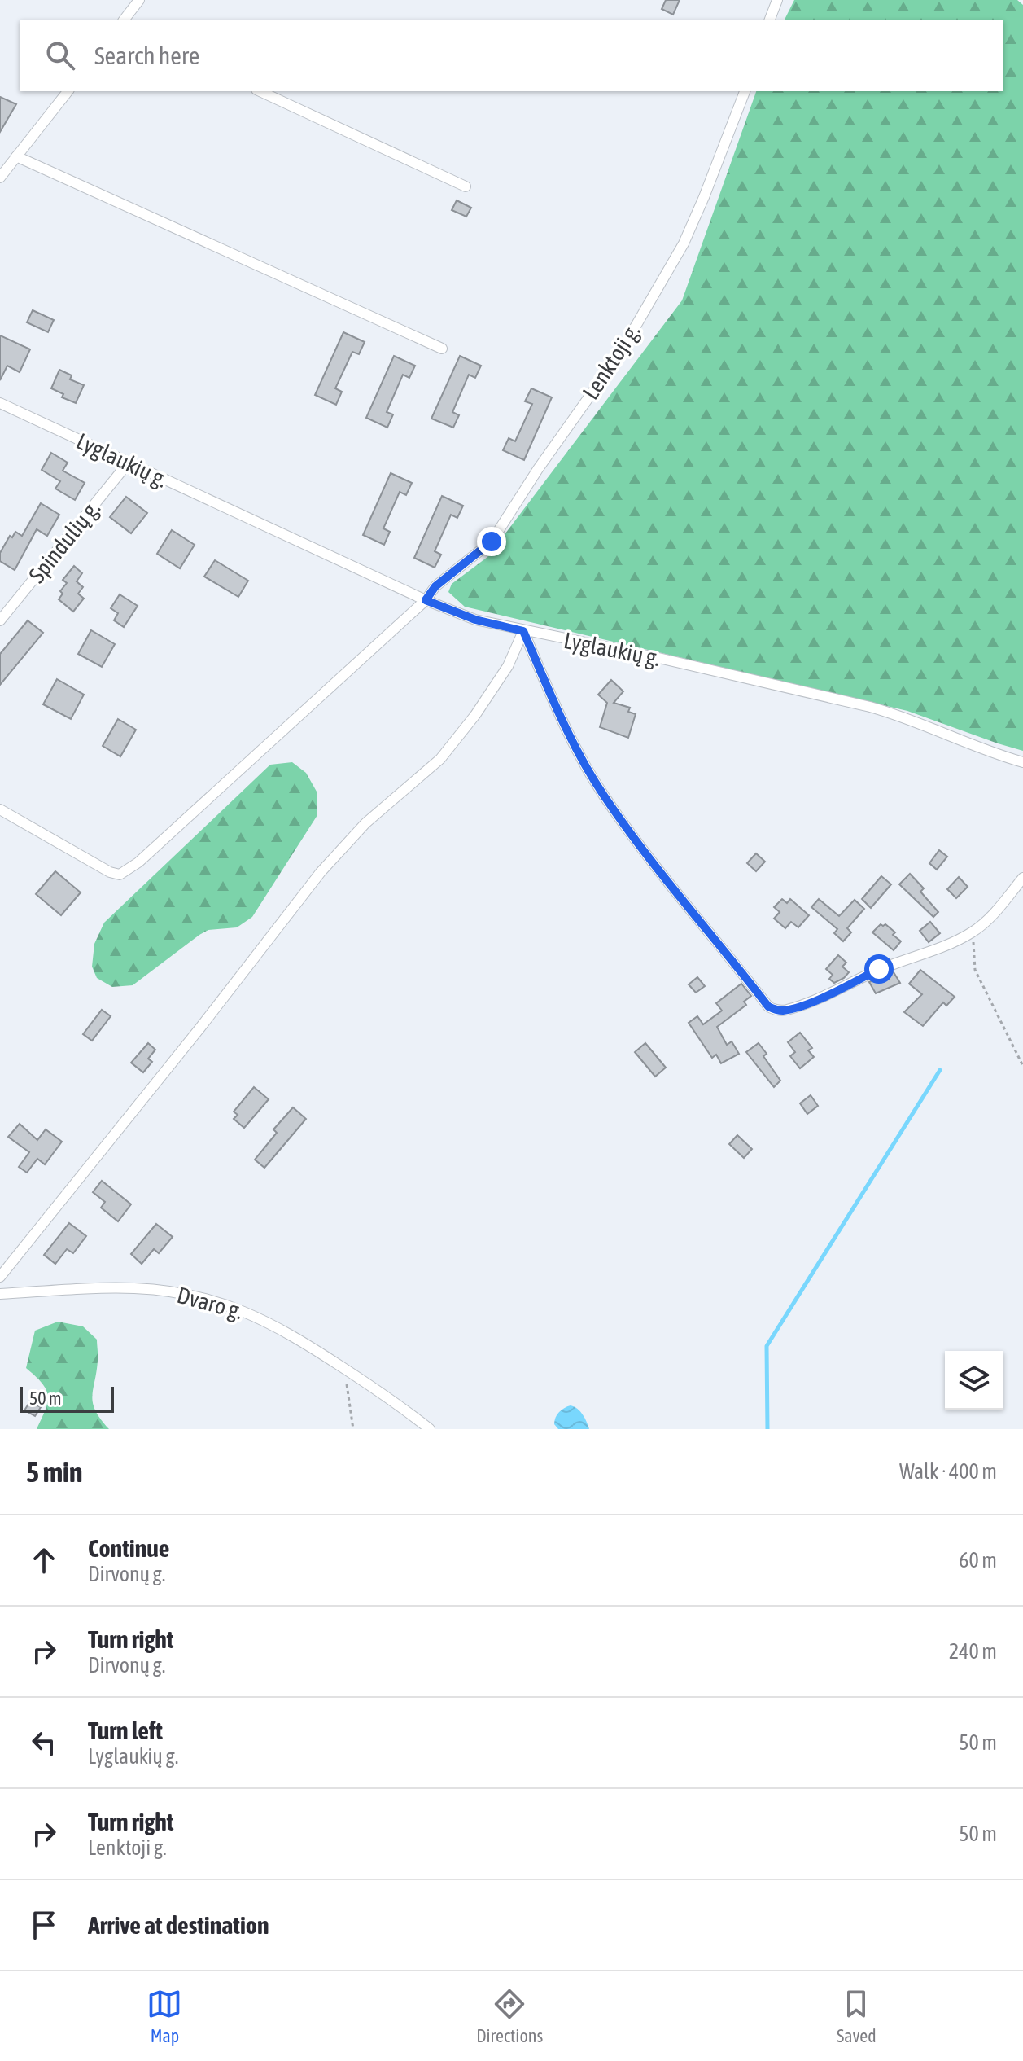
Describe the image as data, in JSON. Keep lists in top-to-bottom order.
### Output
{
  "streets": {
    "street": [
      "Lenktoji g.",
      "Lyglaukių g.",
      "Spindulių g.",
      "Dvaro g."
    ]
  },
  "crossings": [
    ["Lenktoji g.", "Lyglaukių g."],
    ["Lyglaukių g.", "Spindulių g."]
  ],
  "scale_bar": "50 m",
  "page": {
    "search": "Search here",
    "scale": "50 m",
    "heading": ["5 min", "Walk · 400 m"],
    "list": [
      ["Continue", "Dirvonų g.", "60 m"],
      ["Turn right", "Dirvonų g.", "240 m"],
      ["Turn left", "Lyglaukių g.", "50 m"],
      ["Turn right", "Lenktoji g.", "50 m"],
      "Arrive at destination"
    ],
    "nav": ["Map", "Directions", "Saved"]
  }
}
